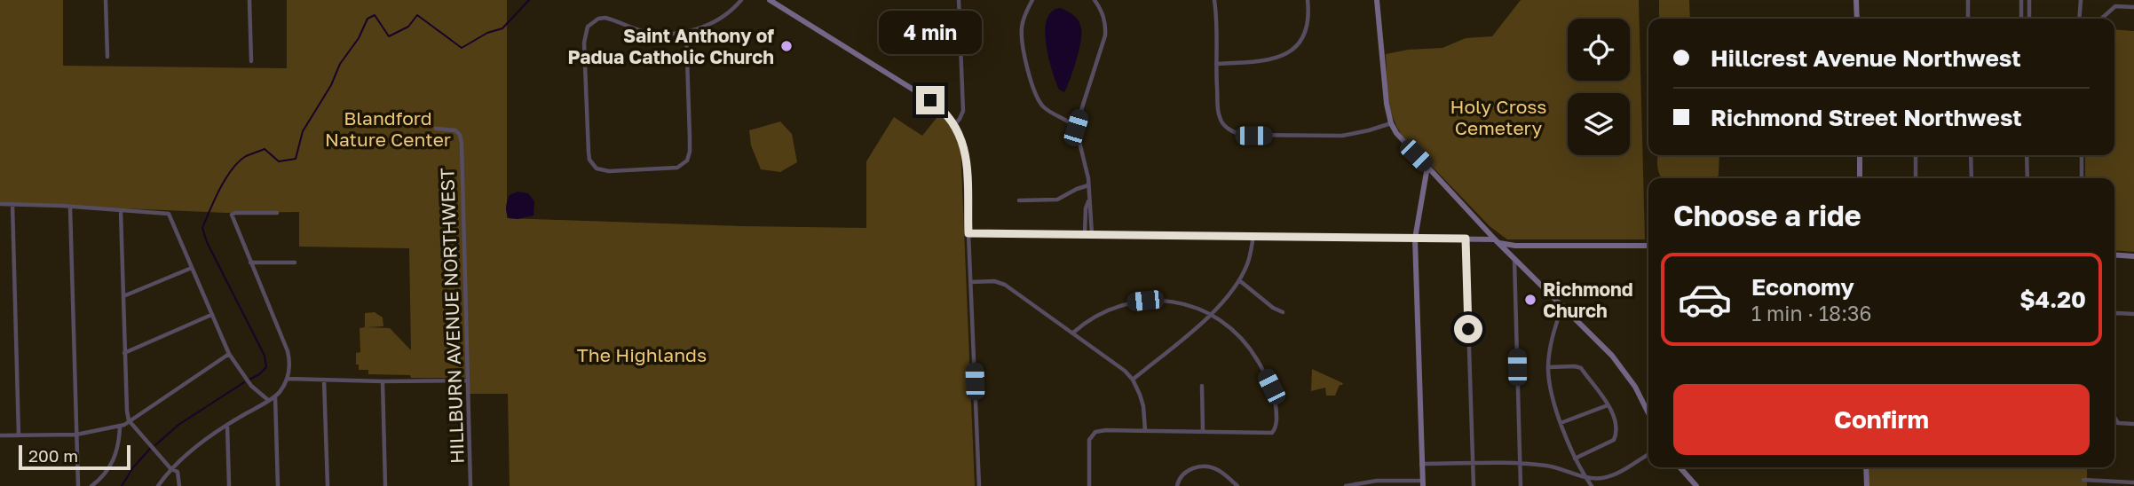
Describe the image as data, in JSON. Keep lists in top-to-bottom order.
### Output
{
  "streets": {
    "street": ["HILLBURN AVENUE NORTHWEST"]
  },
  "parks": ["Holy Cross Cemetery", "Blandford Nature Center", "The Highlands"],
  "places": ["Saint Anthony of Padua Catholic Church", "Richmond Church"],
  "scale_bar": "200 m",
  "page": {
    "bubble": "4 min",
    "banner": ["Hillcrest Avenue Northwest", "Richmond Street Northwest"],
    "heading": "Choose a ride",
    "list": [
      {
        "name": "Economy",
        "note": "1 min · 18:36",
        "value": "$4.20"
      }
    ],
    "buttons": "Confirm",
    "scale": "200 m"
  }
}
